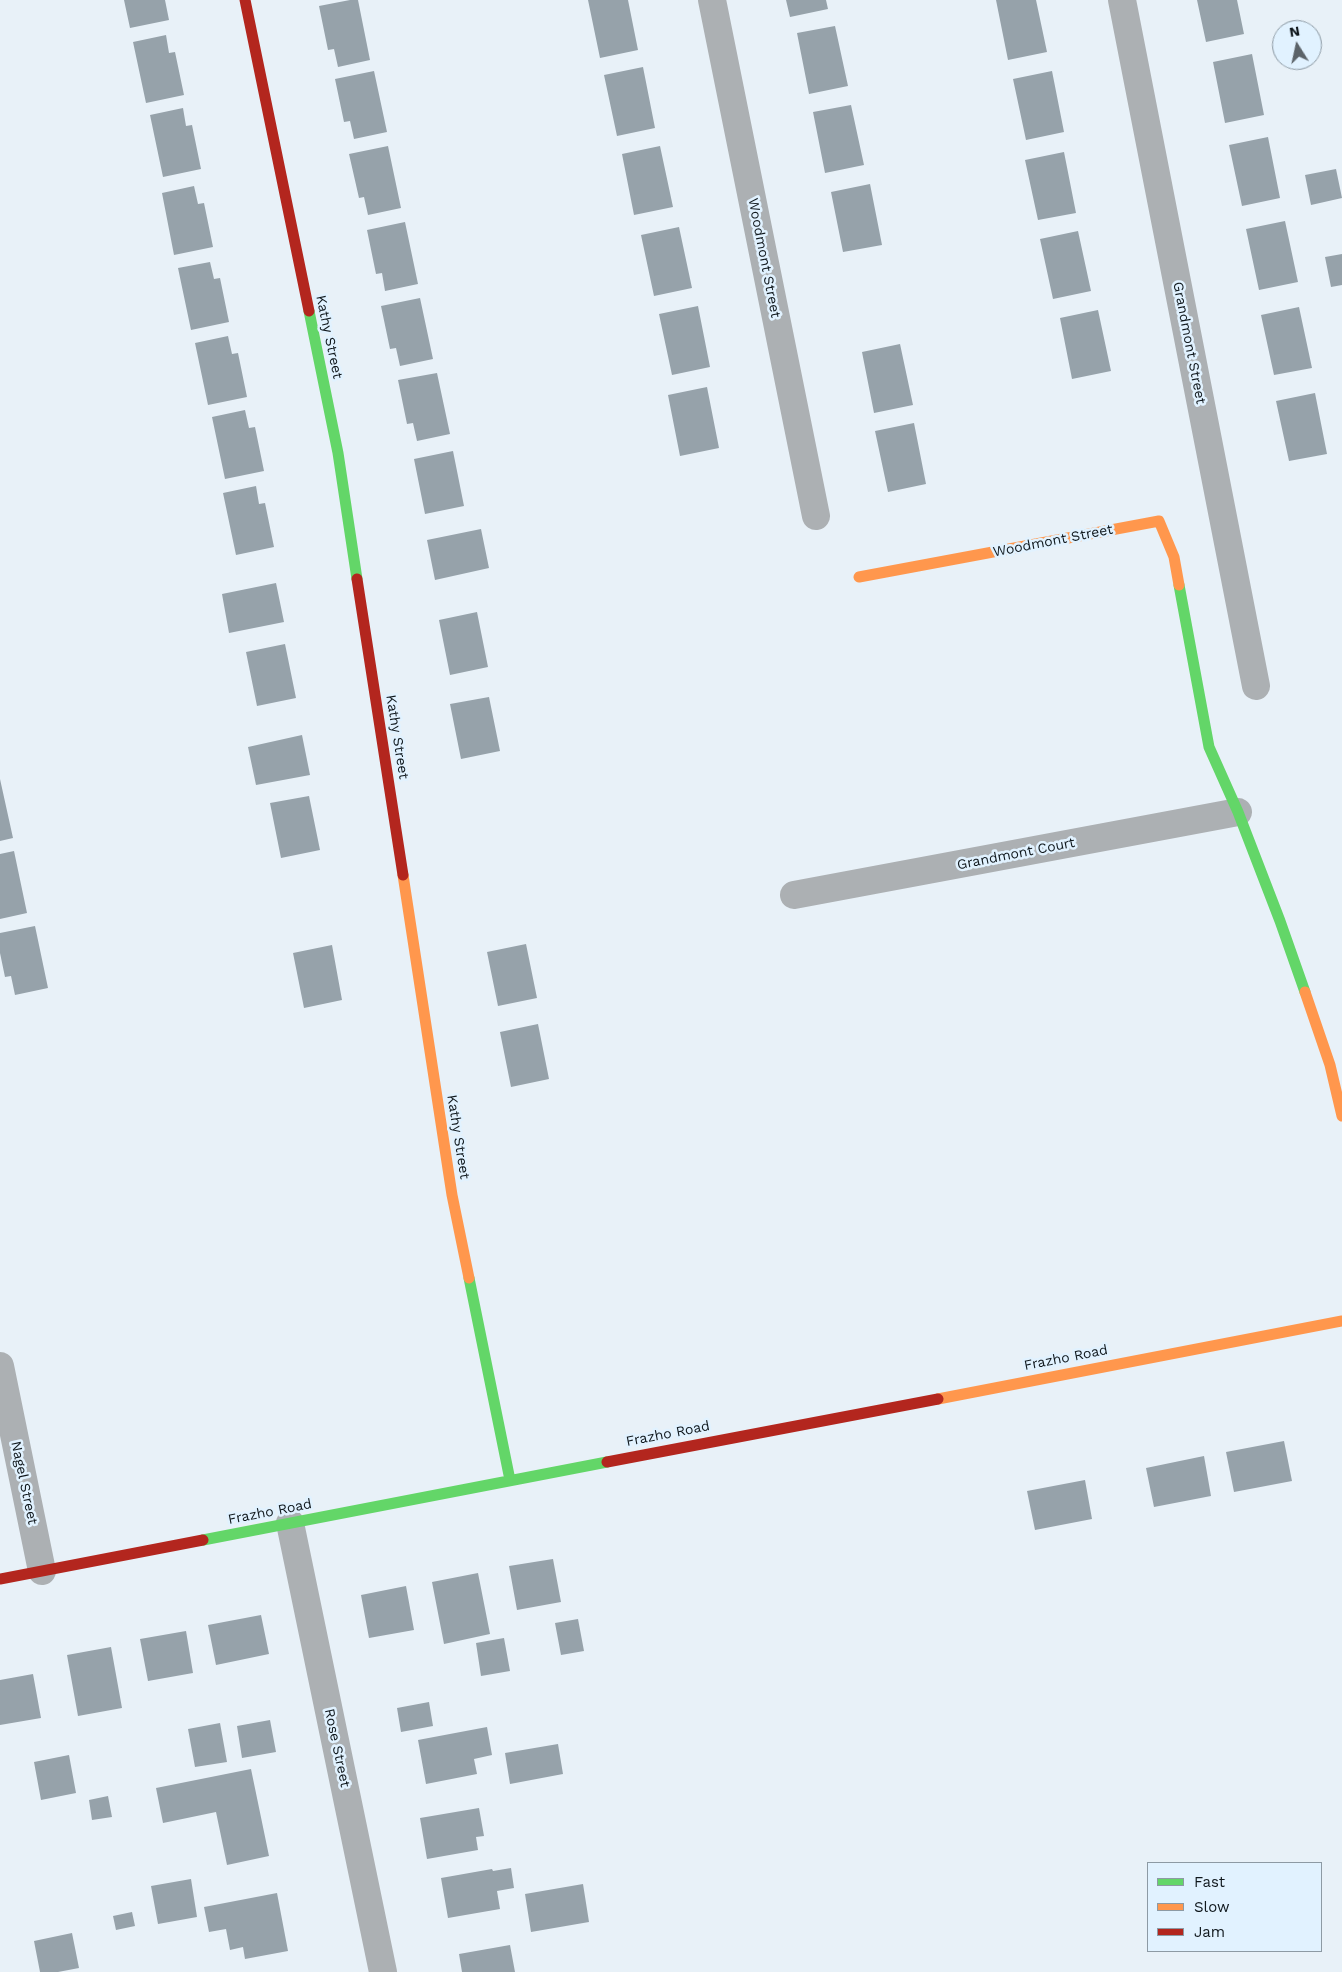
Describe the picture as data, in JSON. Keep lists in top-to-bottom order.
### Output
{
  "streets": {
    "street": [
      "Woodmont Street",
      "Kathy Street",
      "Grandmont Street",
      "Grandmont Court",
      "Frazho Road",
      "Nagel Street",
      "Rose Street"
    ]
  },
  "crossings": [
    ["Woodmont Street", "Grandmont Court"],
    ["Kathy Street", "Frazho Road"],
    ["Frazho Road", "Nagel Street"],
    ["Frazho Road", "Rose Street"]
  ],
  "legend": ["Fast", "Slow", "Jam"],
  "north": "top"
}
